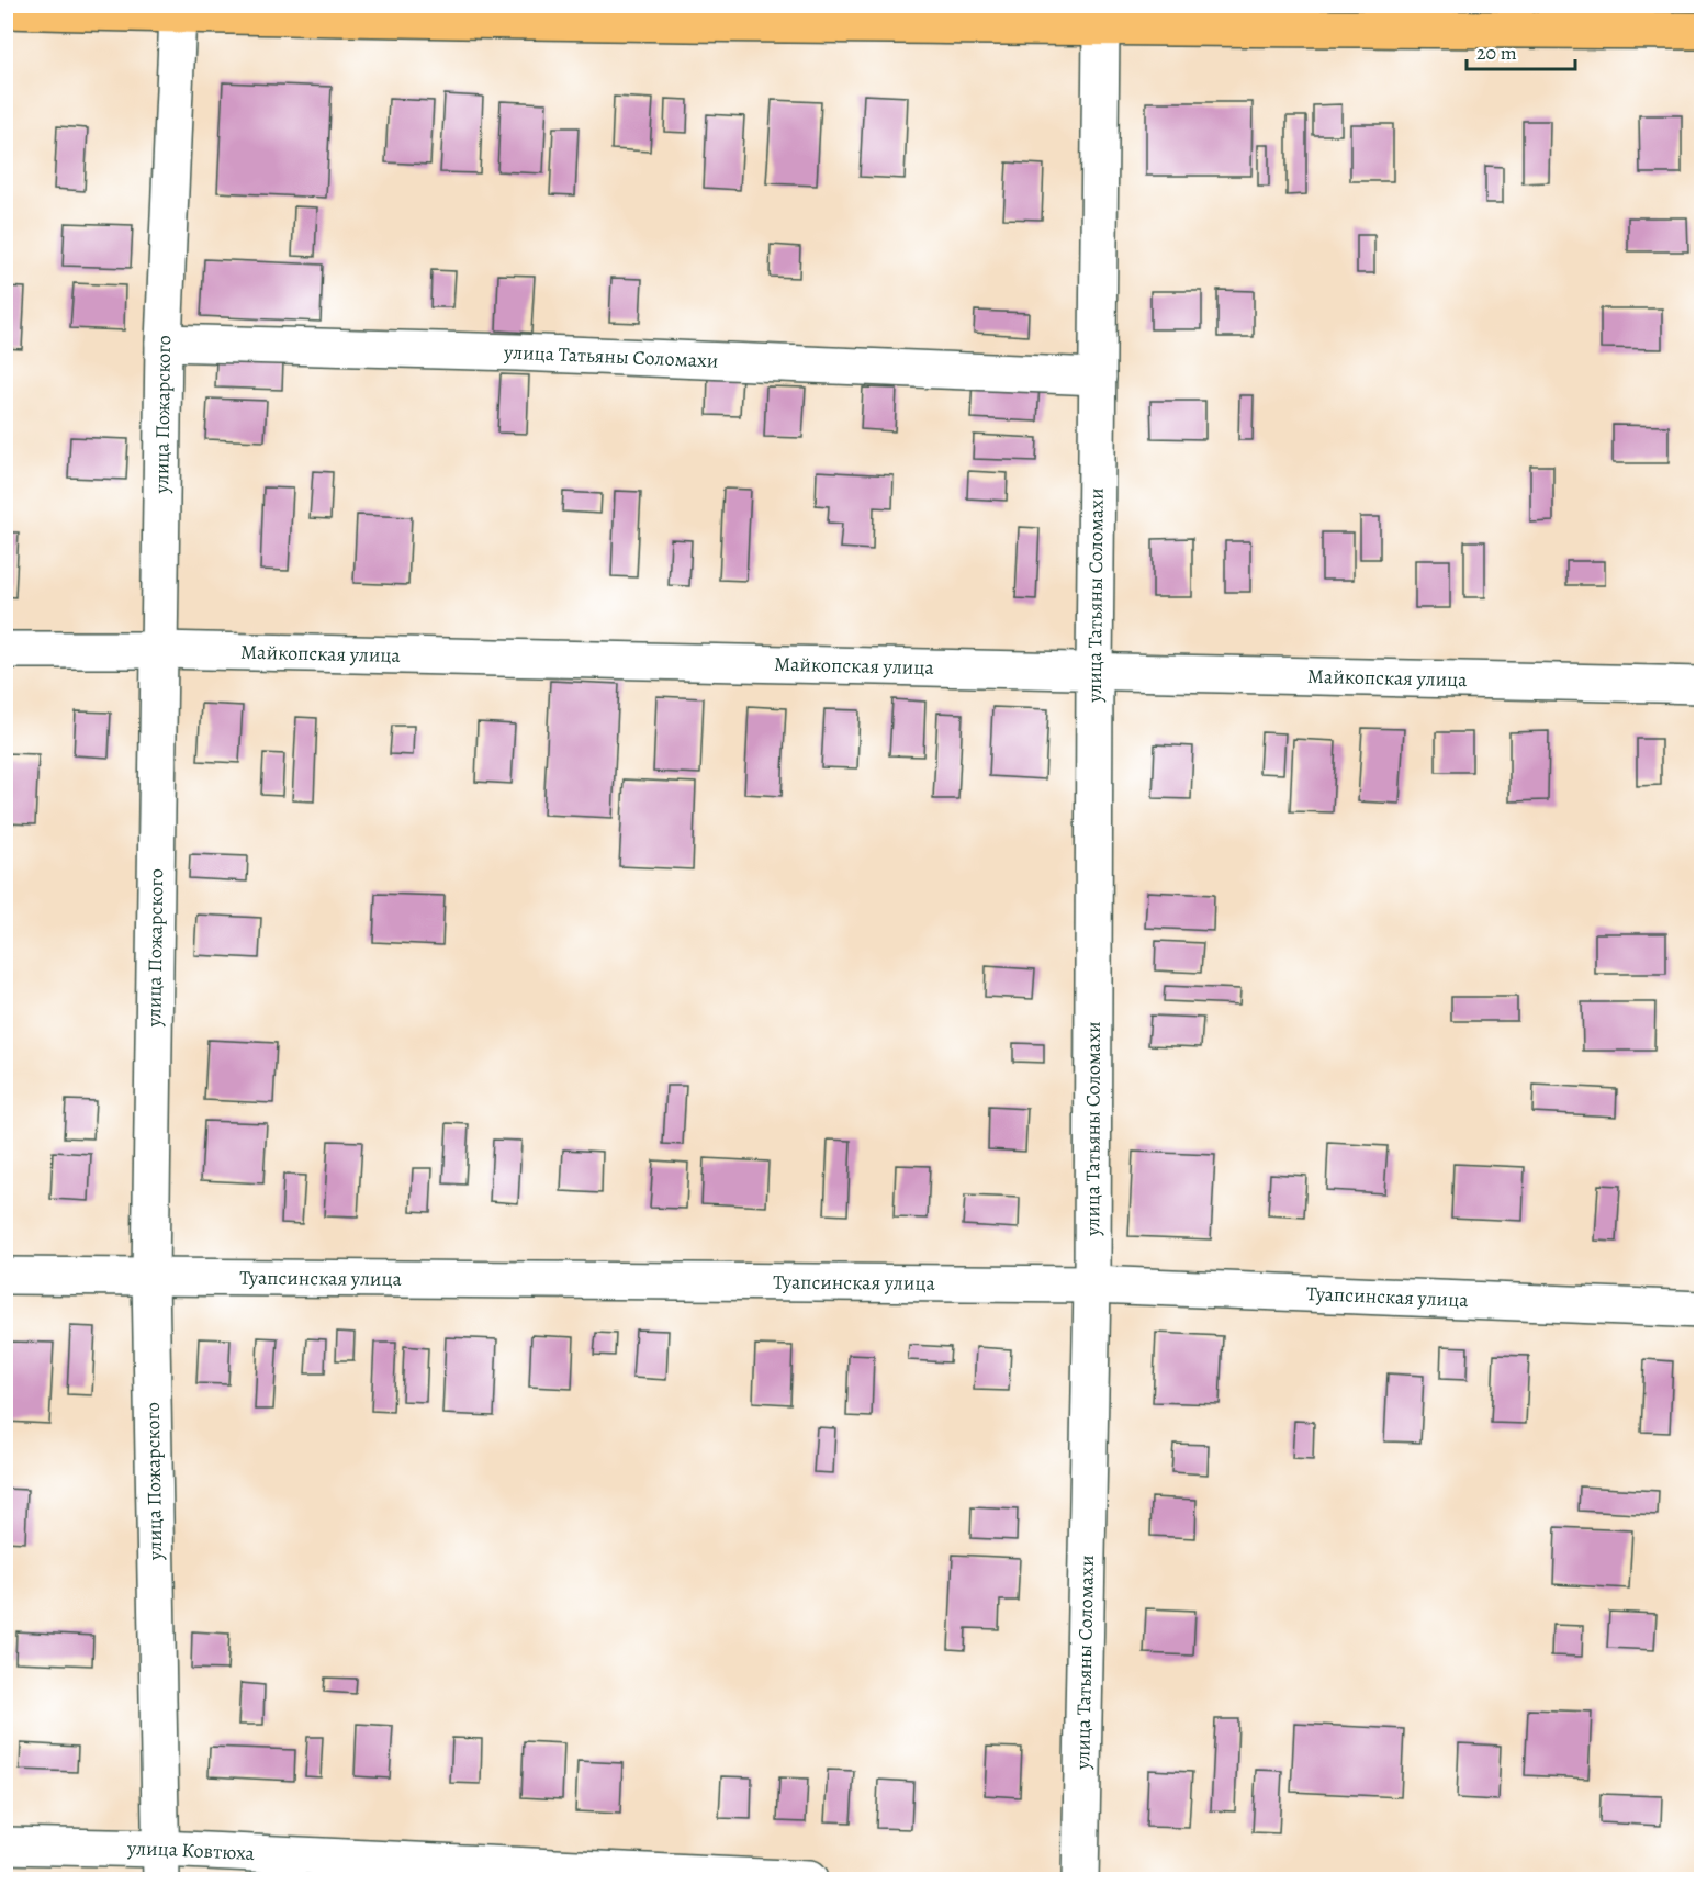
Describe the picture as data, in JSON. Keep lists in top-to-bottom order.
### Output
{
  "streets": {
    "street": [
      "улица Татьяны Соломахи",
      "улица Пожарского",
      "Майкопская улица",
      "Туапсинская улица",
      "улица Ковтюха"
    ]
  },
  "crossings": [
    ["улица Татьяны Соломахи", "улица Пожарского"],
    ["улица Татьяны Соломахи", "Майкопская улица"],
    ["улица Татьяны Соломахи", "Туапсинская улица"],
    ["улица Пожарского", "Майкопская улица"],
    ["улица Пожарского", "Туапсинская улица"],
    ["улица Пожарского", "улица Ковтюха"]
  ],
  "scale_bar": "20 m"
}
